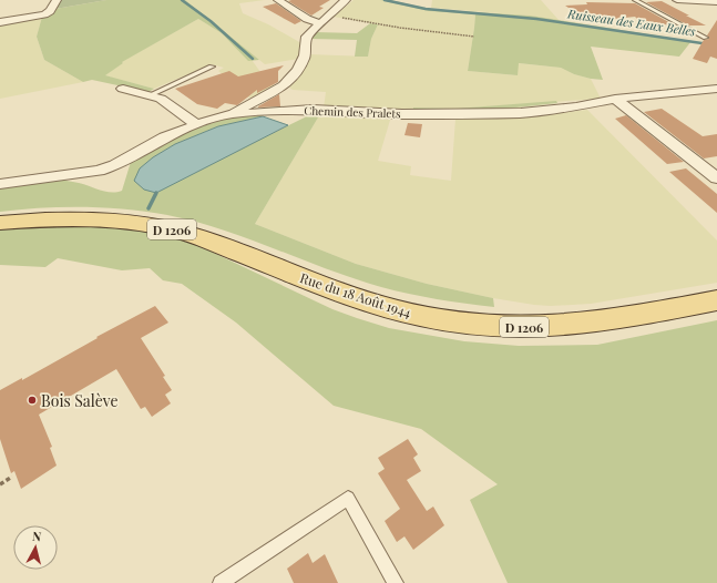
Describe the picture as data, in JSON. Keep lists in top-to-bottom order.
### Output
{
  "streets": {
    "main road": ["D 1206", "Rue du 18 Août 1944"],
    "street": ["Chemin des Pralets"]
  },
  "water": ["Ruisseau des Eaux Belles"],
  "places": ["Bois Salève"],
  "north": "top"
}
